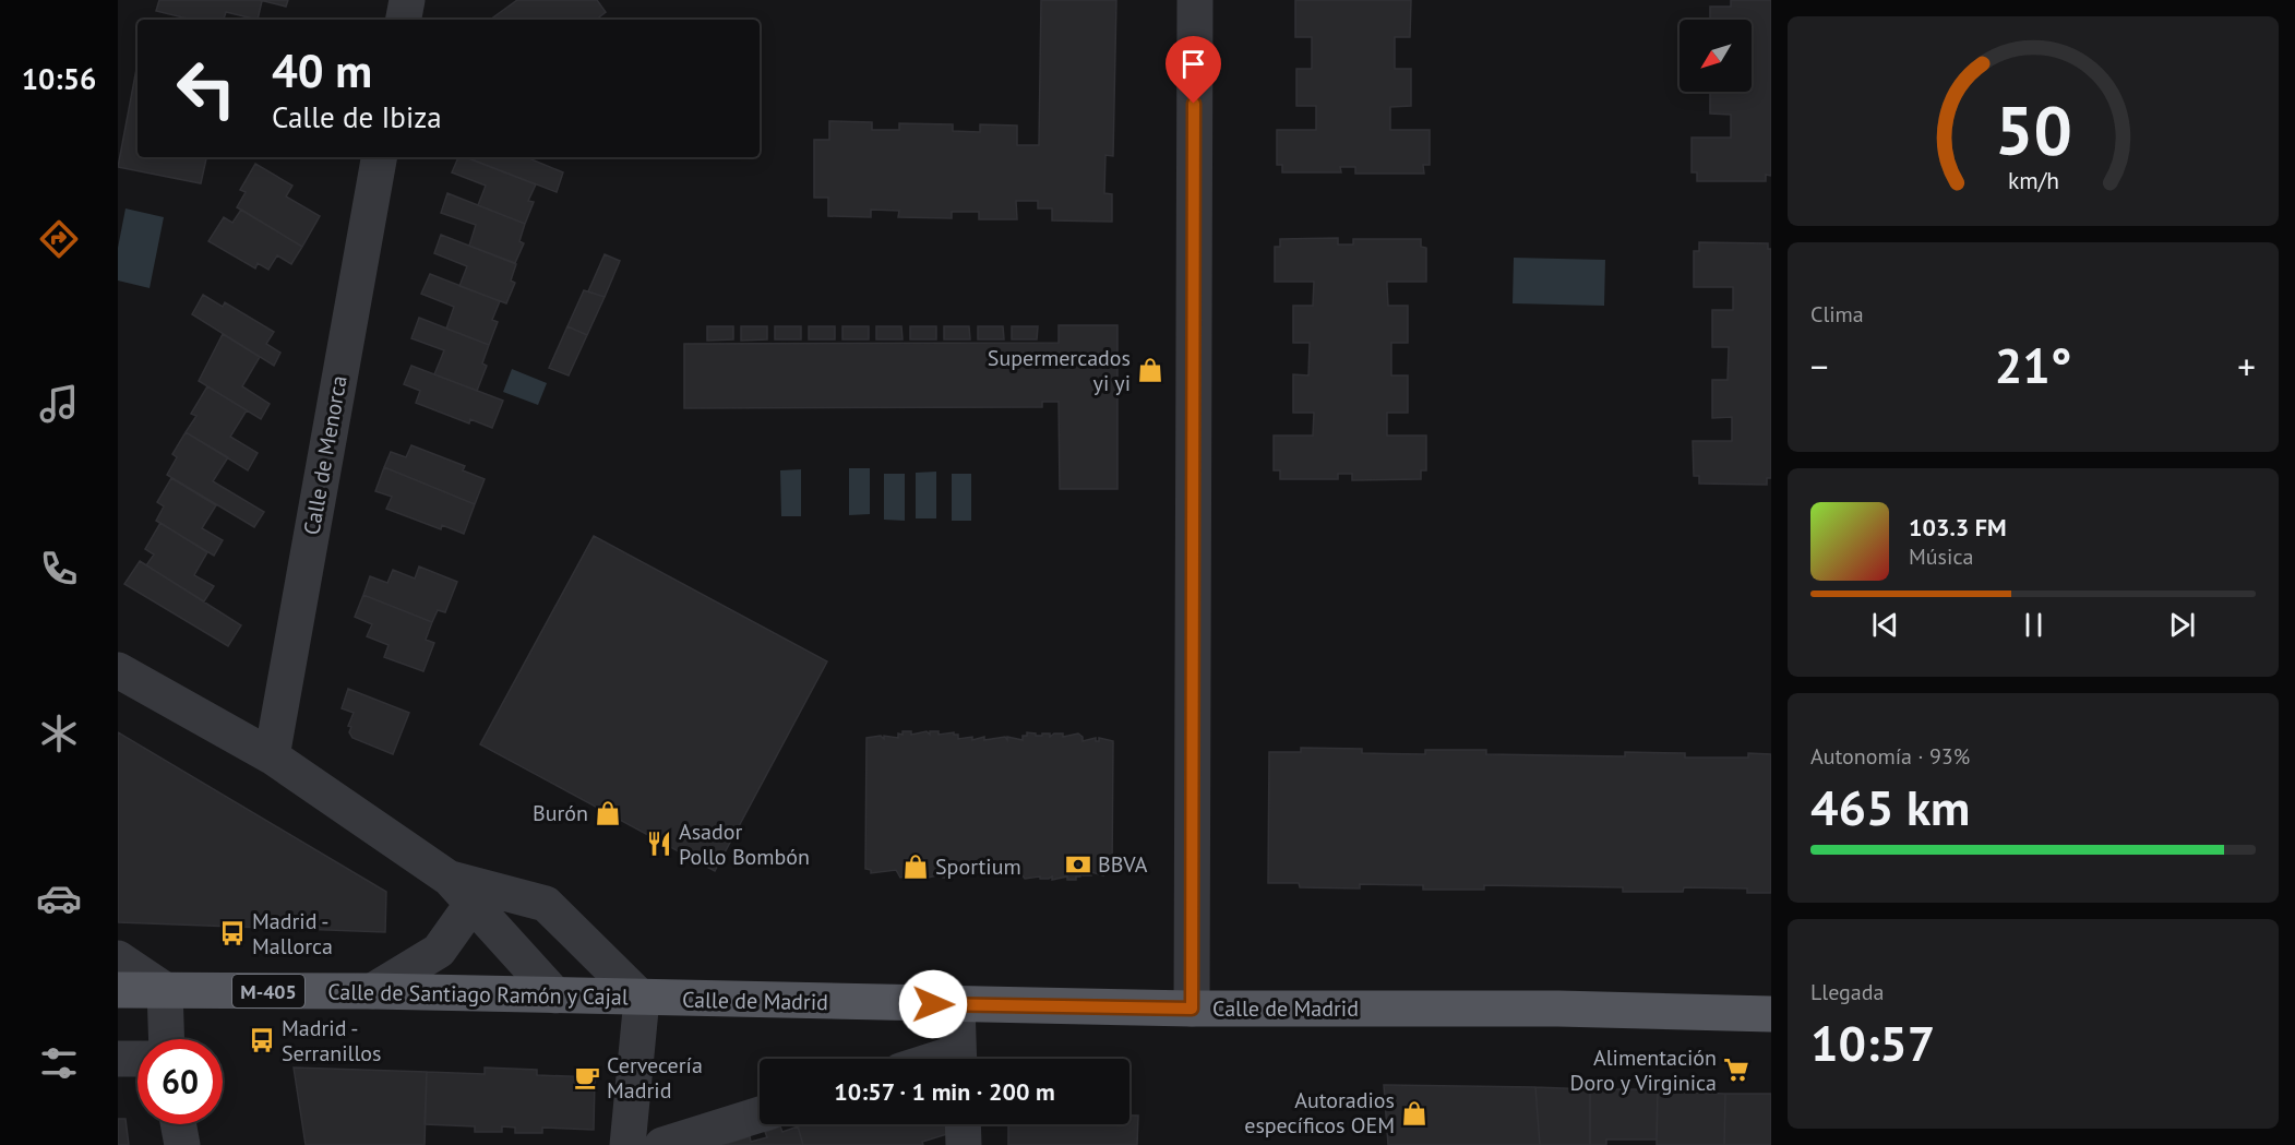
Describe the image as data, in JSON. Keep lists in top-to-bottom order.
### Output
{
  "streets": {
    "main road": ["M-405", "Calle de Santiago Ramón y Cajal", "Calle de Madrid"],
    "street": ["Calle de Menorca"]
  },
  "crossings": [
    ["Calle de Santiago Ramón y Cajal", "Calle de Madrid"]
  ],
  "places": {
    "shop": [
      "Supermercados yi yi",
      "Burón",
      "Sportium",
      "Autoradios específicos OEM"
    ],
    "restaurant": ["Asador Pollo Bombón"],
    "bank": ["BBVA"],
    "bus stop": ["Madrid - Mallorca", "Madrid - Serranillos"],
    "supermarket": ["Alimentación Doro y Virginica"],
    "cafe": ["Cervecería Madrid"]
  },
  "north": "bottom left",
  "page": {
    "tabs": "10:56",
    "turn": ["40 m", "Calle de Ibiza"],
    "tile": [
      "Clima",
      ["Autonomía · 93%", "465 km"],
      ["Llegada", "10:57"]
    ],
    "heat": ["−", "21°", "+"],
    "song": ["103.3 FM", "Música"],
    "limit": "60",
    "trip": "10:57 · 1 min · 200 m",
    "gauge": ["50", "km/h"]
  }
}
